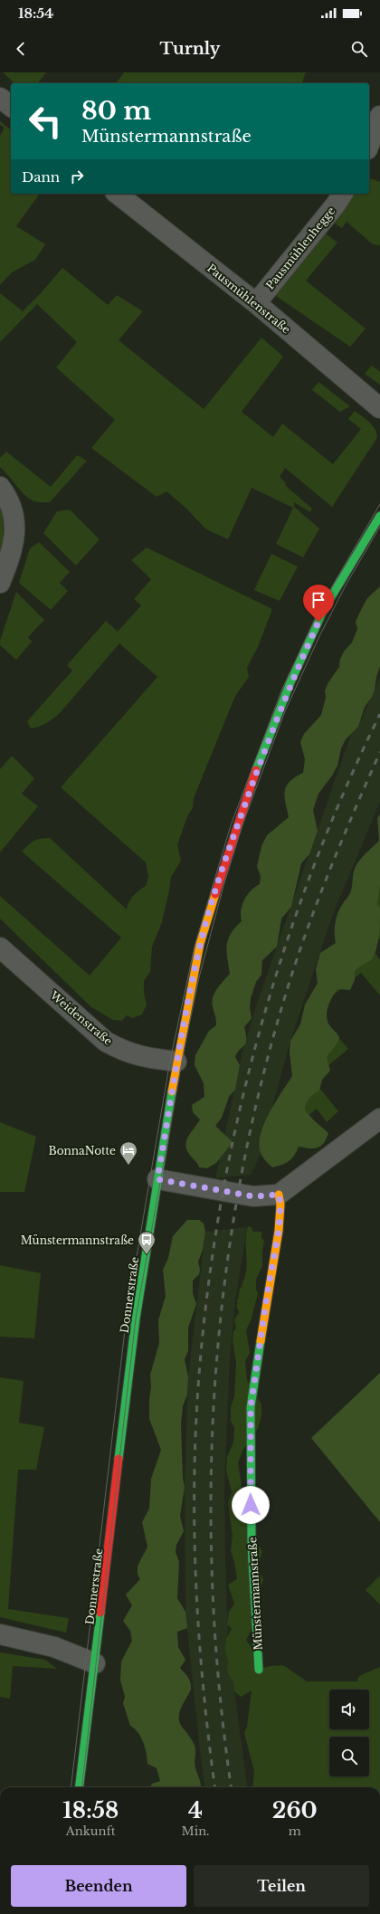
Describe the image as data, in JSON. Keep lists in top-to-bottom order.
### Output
{
  "streets": {
    "main road": ["Donnerstraße", "Münstermannstraße"],
    "street": ["Pausmühlenhegge", "Pausmühlenstraße", "Weidenstraße"]
  },
  "crossings": [
    ["Pausmühlenhegge", "Pausmühlenstraße"],
    ["Weidenstraße", "Donnerstraße"]
  ],
  "places": {
    "hotel": ["BonnaNotte"],
    "bus stop": ["Münstermannstraße"]
  },
  "page": {
    "status": "18:54",
    "header": "Turnly",
    "turn": ["80 m", "Münstermannstraße"],
    "then": "Dann",
    "eta": [
      "18:58",
      "Ankunft",
      "4",
      "Min.",
      "260",
      "m"
    ],
    "buttons": ["Beenden", "Teilen"]
  }
}
